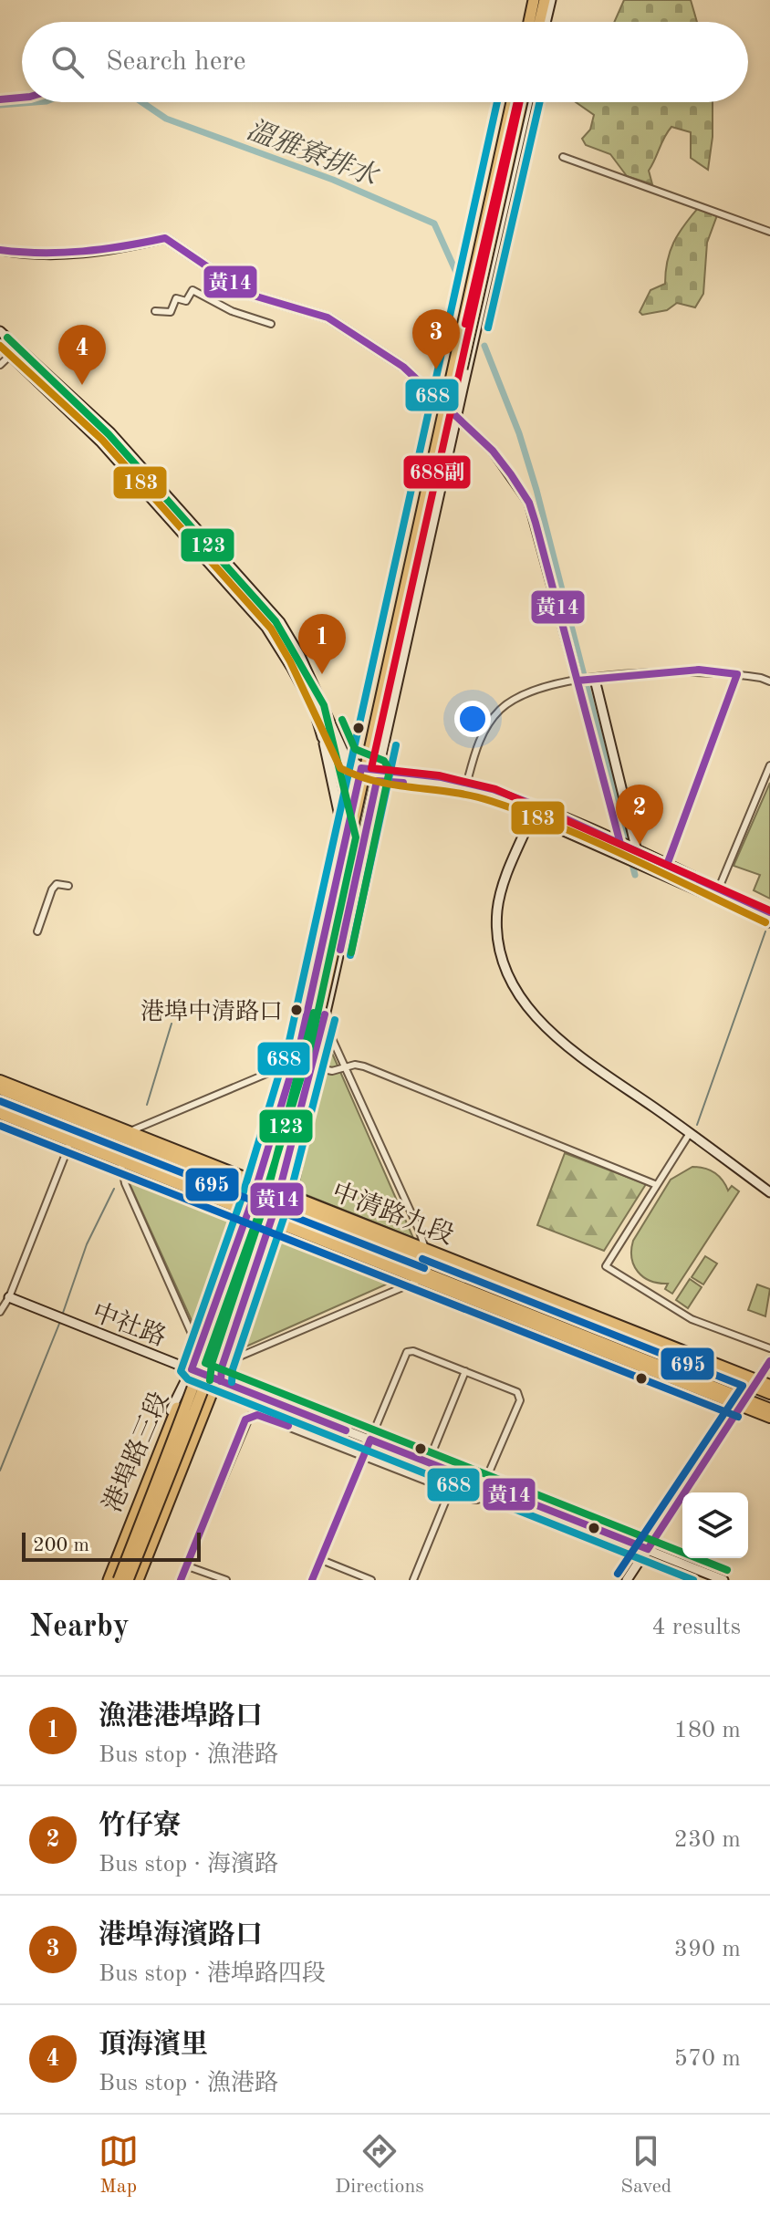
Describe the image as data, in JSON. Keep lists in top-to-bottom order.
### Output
{
  "streets": {
    "main road": ["中清路九段"],
    "street": ["中社路", "港埠路三段"]
  },
  "crossings": [
    ["中清路九段", "港埠路三段"],
    ["中社路", "港埠路三段"]
  ],
  "water": ["溫雅寮排水"],
  "places": ["港埠中清路口"],
  "lines": [
    "transit line 黃14",
    "transit line 688",
    "transit line 688副",
    "transit line 123",
    "transit line 183",
    "transit line 695"
  ],
  "scale_bar": "200 m",
  "page": {
    "search": "Search here",
    "pins": [
      "3",
      "4",
      "1",
      "2"
    ],
    "scale": "200 m",
    "heading": ["Nearby", "4 results"],
    "list": [
      {
        "mark": "1",
        "name": "漁港港埠路口",
        "note": "Bus stop · 漁港路",
        "value": "180 m"
      },
      {
        "mark": "2",
        "name": "竹仔寮",
        "note": "Bus stop · 海濱路",
        "value": "230 m"
      },
      {
        "mark": "3",
        "name": "港埠海濱路口",
        "note": "Bus stop · 港埠路四段",
        "value": "390 m"
      },
      {
        "mark": "4",
        "name": "頂海濱里",
        "note": "Bus stop · 漁港路",
        "value": "570 m"
      }
    ],
    "nav": ["Map", "Directions", "Saved"]
  }
}
